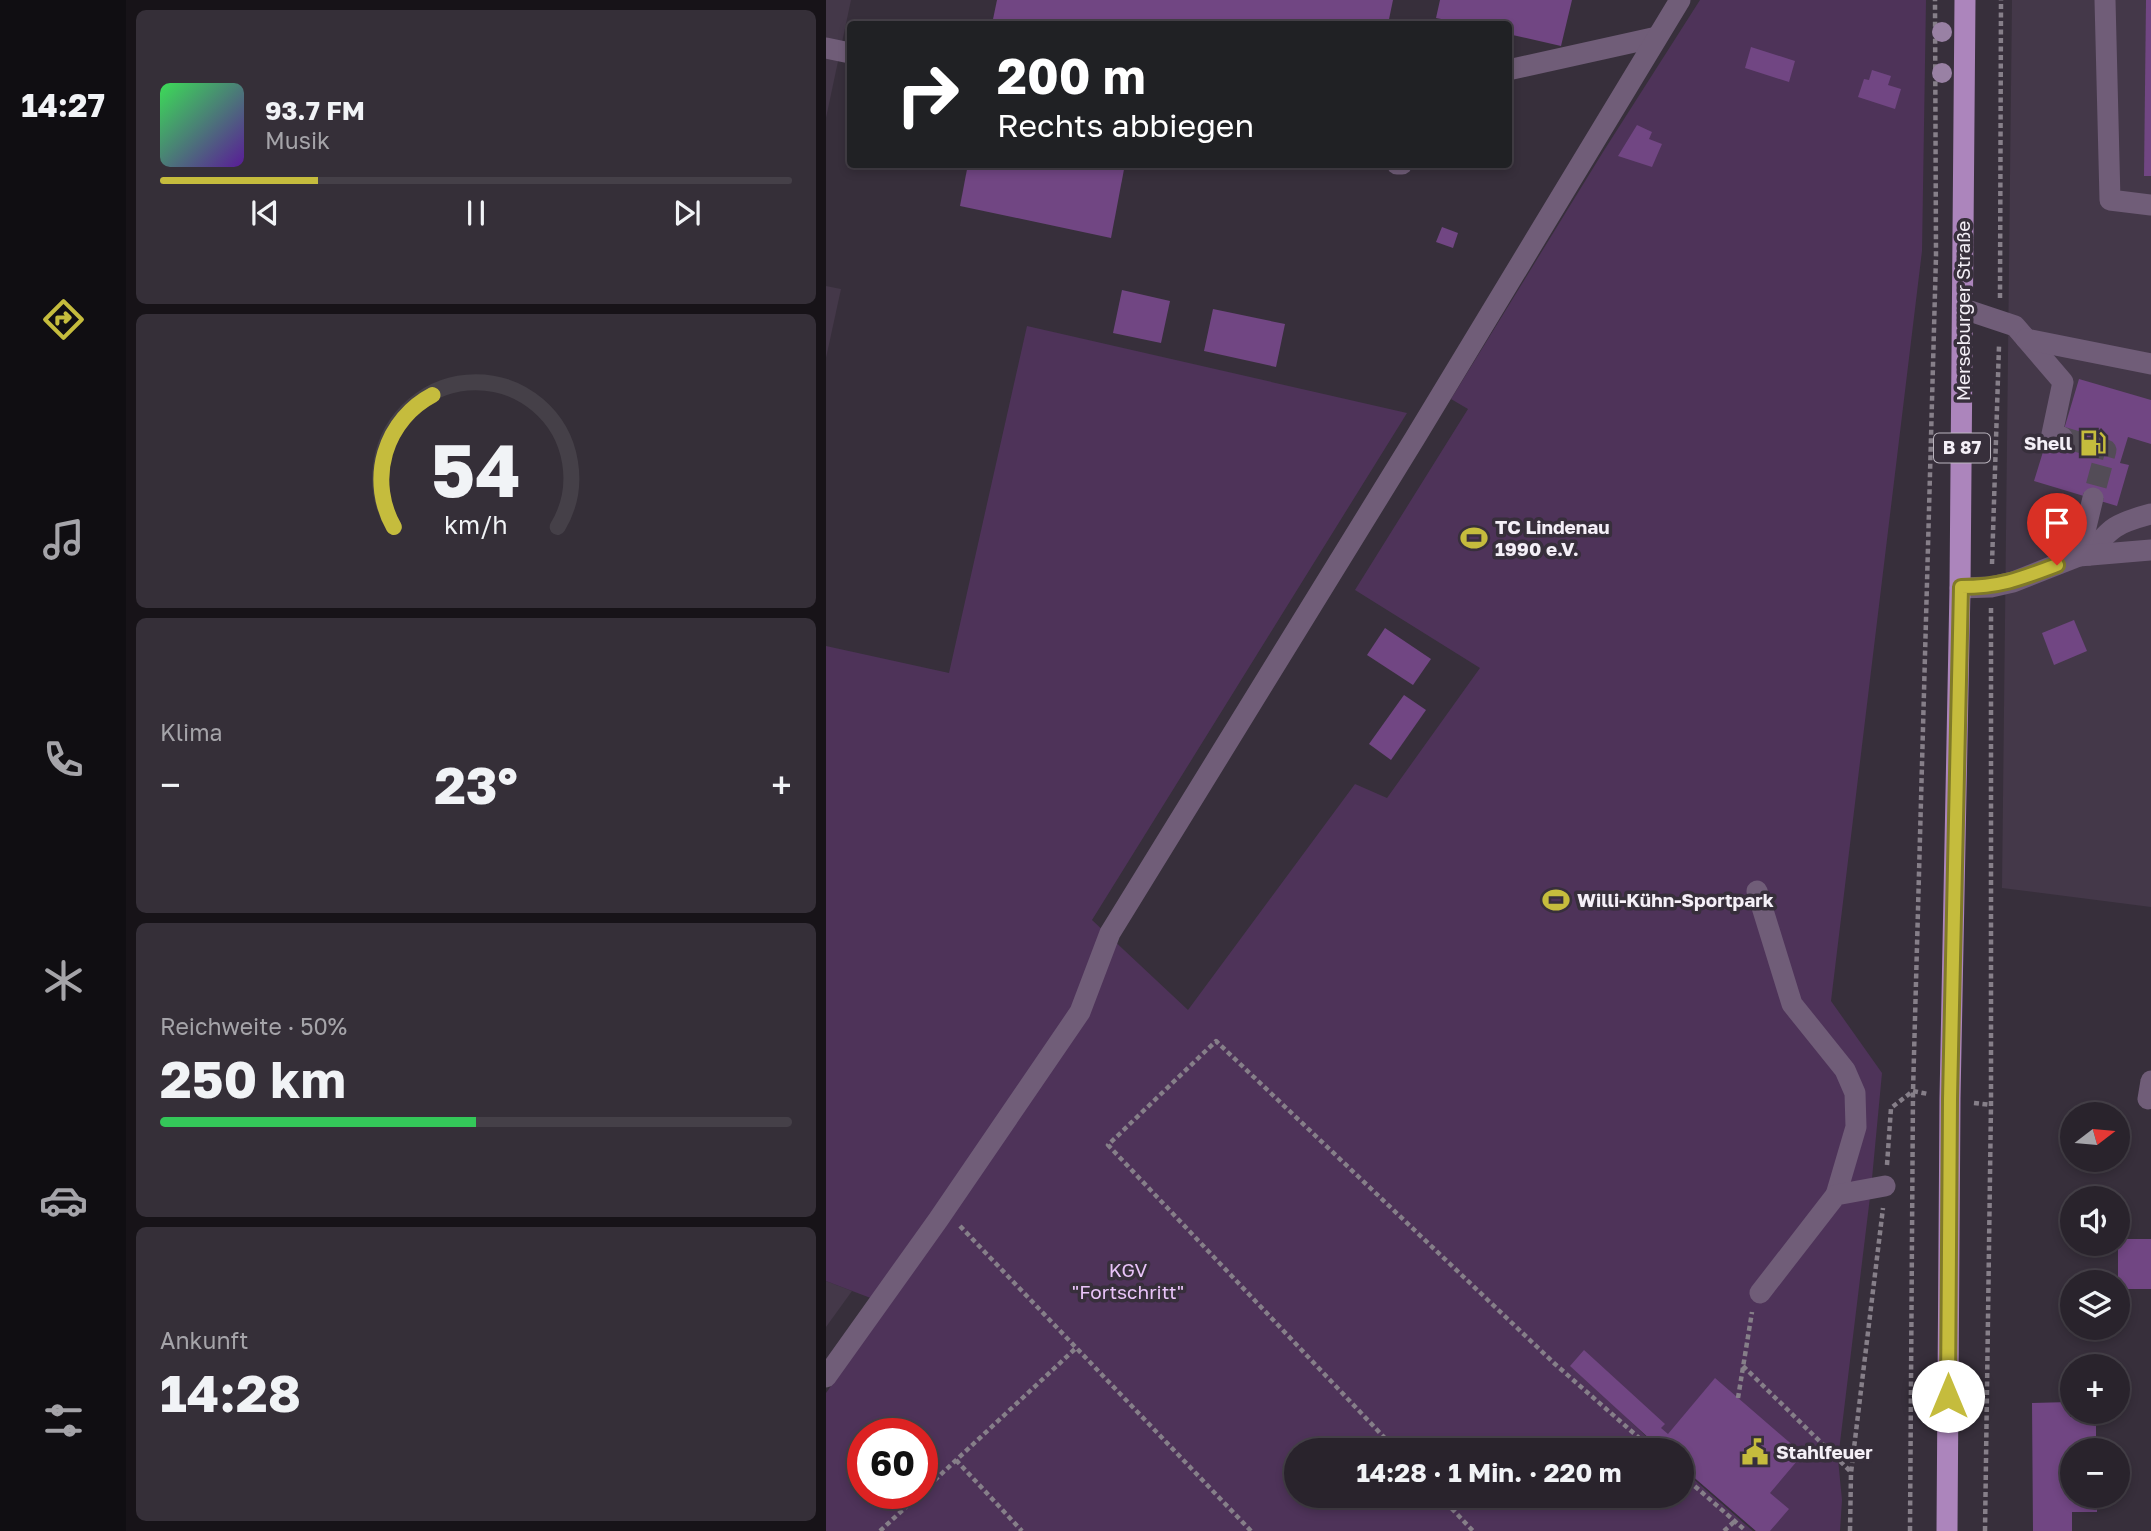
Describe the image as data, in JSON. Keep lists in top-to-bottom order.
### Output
{
  "streets": {
    "main road": ["Merseburger Straße", "B 87"]
  },
  "parks": ["KGV \"Fortschritt\""],
  "places": {
    "fuel station": ["Shell"],
    "sports": ["TC Lindenau 1990 e.V.", "Willi-Kühn-Sportpark"],
    "public building": ["Stahlfeuer"]
  },
  "north": "right",
  "page": {
    "tabs": "14:27",
    "turn": ["200 m", "Rechts abbiegen"],
    "song": ["93.7 FM", "Musik"],
    "tile": [
      "Klima",
      ["Reichweite · 50%", "250 km"],
      ["Ankunft", "14:28"]
    ],
    "heat": ["−", "23°", "+"],
    "map_buttons": ["+", "−"],
    "limit": "60",
    "trip": "14:28 · 1 Min. · 220 m",
    "gauge": ["54", "km/h"]
  }
}
